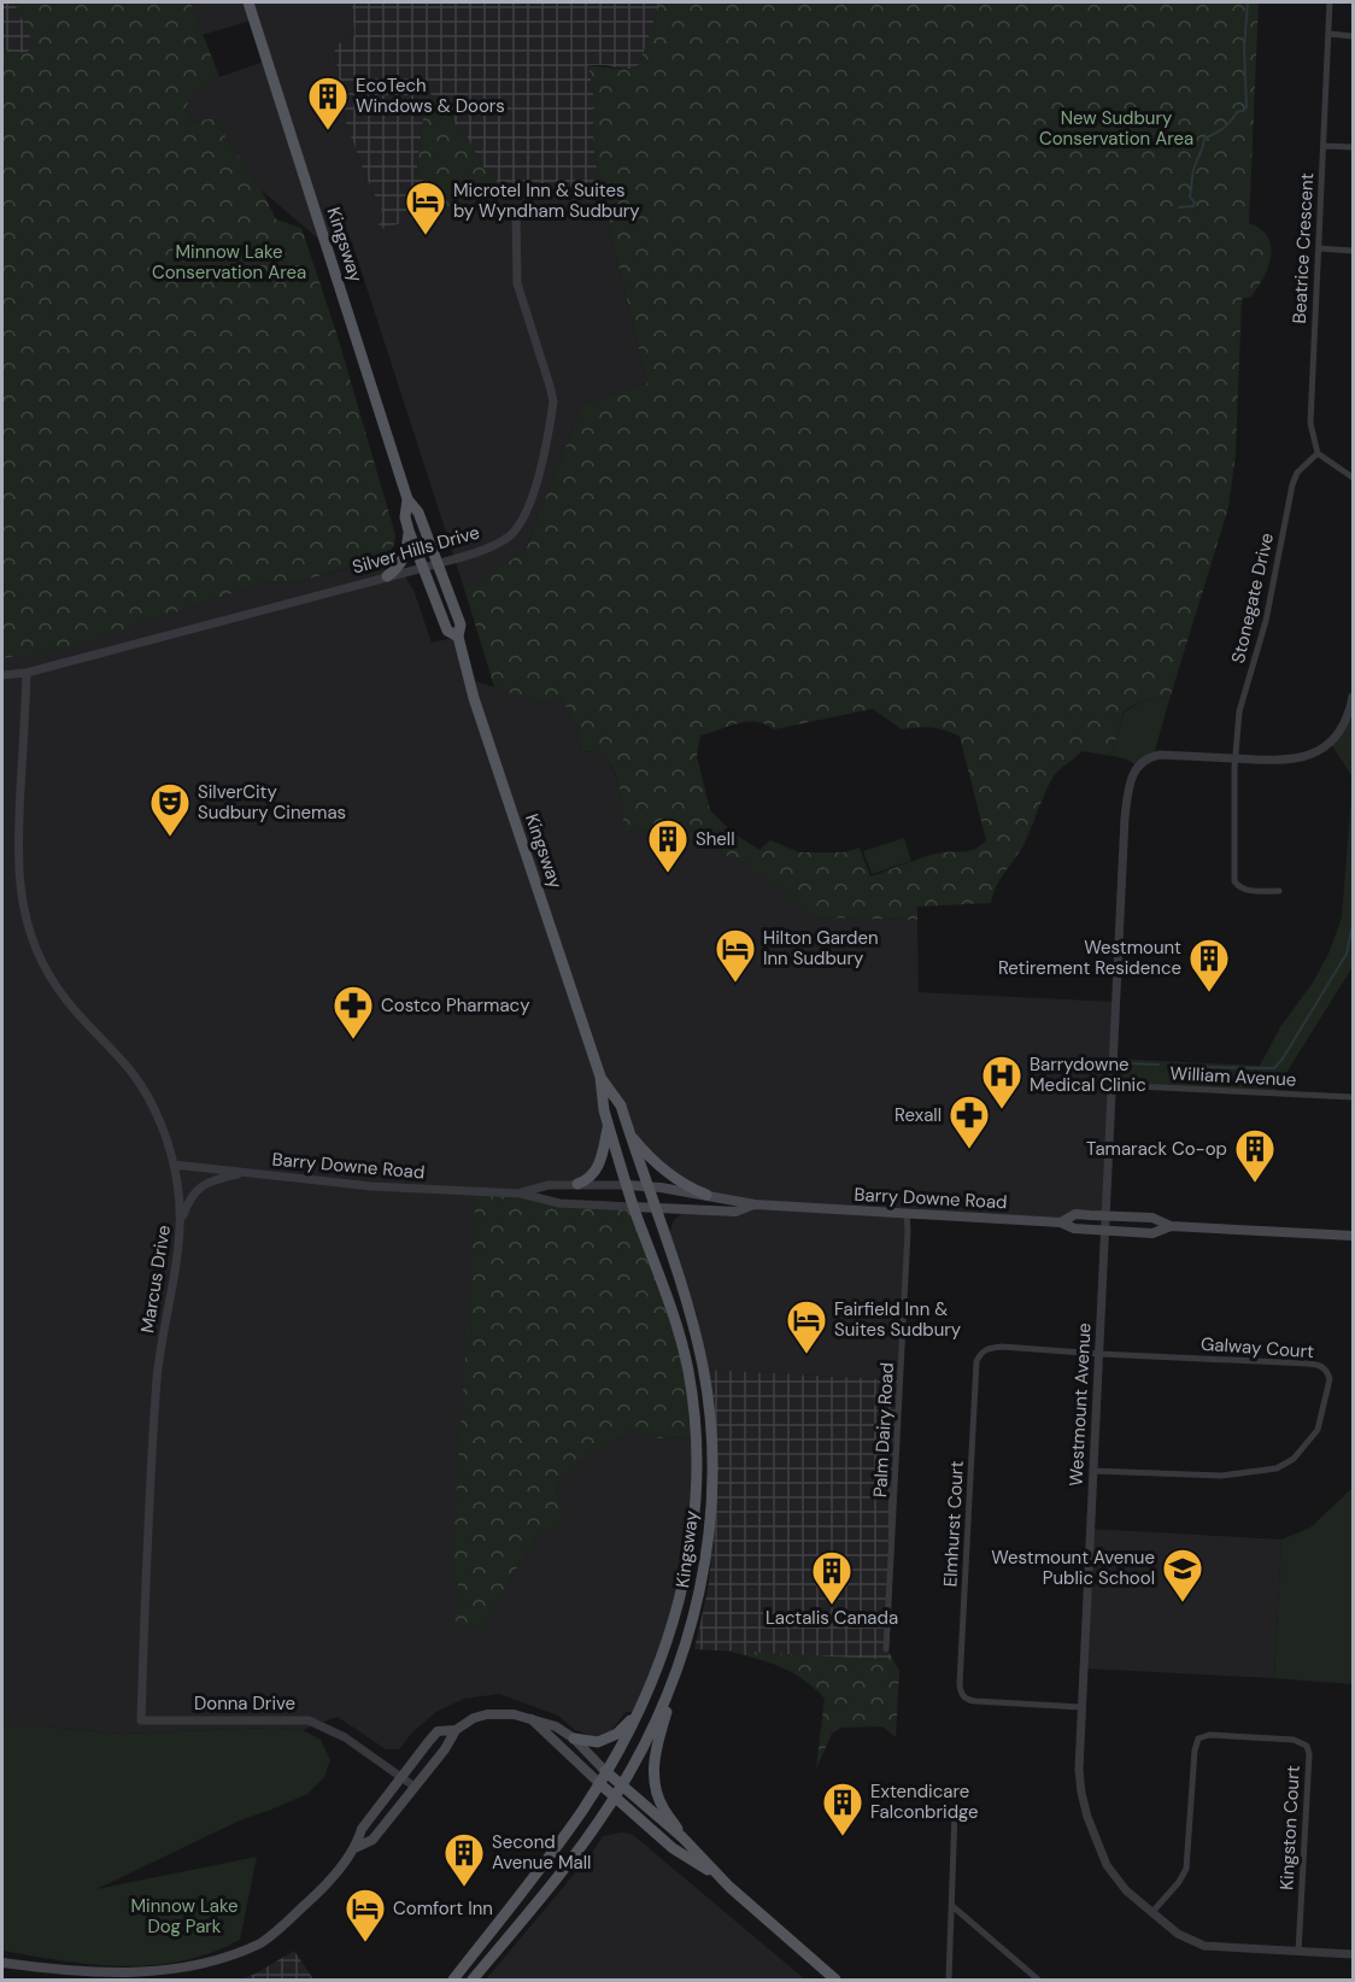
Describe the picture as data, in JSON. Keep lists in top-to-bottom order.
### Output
{
  "streets": {
    "main road": ["Kingsway", "Barry Downe Road"],
    "street": [
      "Beatrice Crescent",
      "Silver Hills Drive",
      "Stonegate Drive",
      "William Avenue",
      "Marcus Drive",
      "Galway Court",
      "Westmount Avenue",
      "Palm Dairy Road",
      "Elmhurst Court",
      "Donna Drive",
      "Kingston Court"
    ]
  },
  "crossings": [
    ["Kingsway", "Silver Hills Drive"],
    ["Kingsway", "Barry Downe Road"],
    ["Beatrice Crescent", "Stonegate Drive"],
    ["Silver Hills Drive", "Marcus Drive"],
    ["Stonegate Drive", "Westmount Avenue"],
    ["William Avenue", "Westmount Avenue"],
    ["Barry Downe Road", "Marcus Drive"],
    ["Barry Downe Road", "Westmount Avenue"],
    ["Barry Downe Road", "Palm Dairy Road"],
    ["Marcus Drive", "Donna Drive"],
    ["Galway Court", "Westmount Avenue"],
    ["Galway Court", "Elmhurst Court"],
    ["Westmount Avenue", "Elmhurst Court"],
    ["Westmount Avenue", "Kingston Court"]
  ],
  "parks": ["New Sudbury Conservation Area", "Minnow Lake Conservation Area", "Minnow Lake Dog Park"],
  "places": {
    "building": [
      "EcoTech Windows & Doors",
      "Shell",
      "Westmount Retirement Residence",
      "Tamarack Co-op",
      "Lactalis Canada",
      "Extendicare Falconbridge",
      "Second Avenue Mall"
    ],
    "hotel": [
      "Microtel Inn & Suites by Wyndham Sudbury",
      "Hilton Garden Inn Sudbury",
      "Fairfield Inn & Suites Sudbury",
      "Comfort Inn"
    ],
    "theatre": ["SilverCity Sudbury Cinemas"],
    "pharmacy": ["Costco Pharmacy", "Rexall"],
    "hospital": ["Barrydowne Medical Clinic"],
    "school or university": ["Westmount Avenue Public School"]
  }
}
